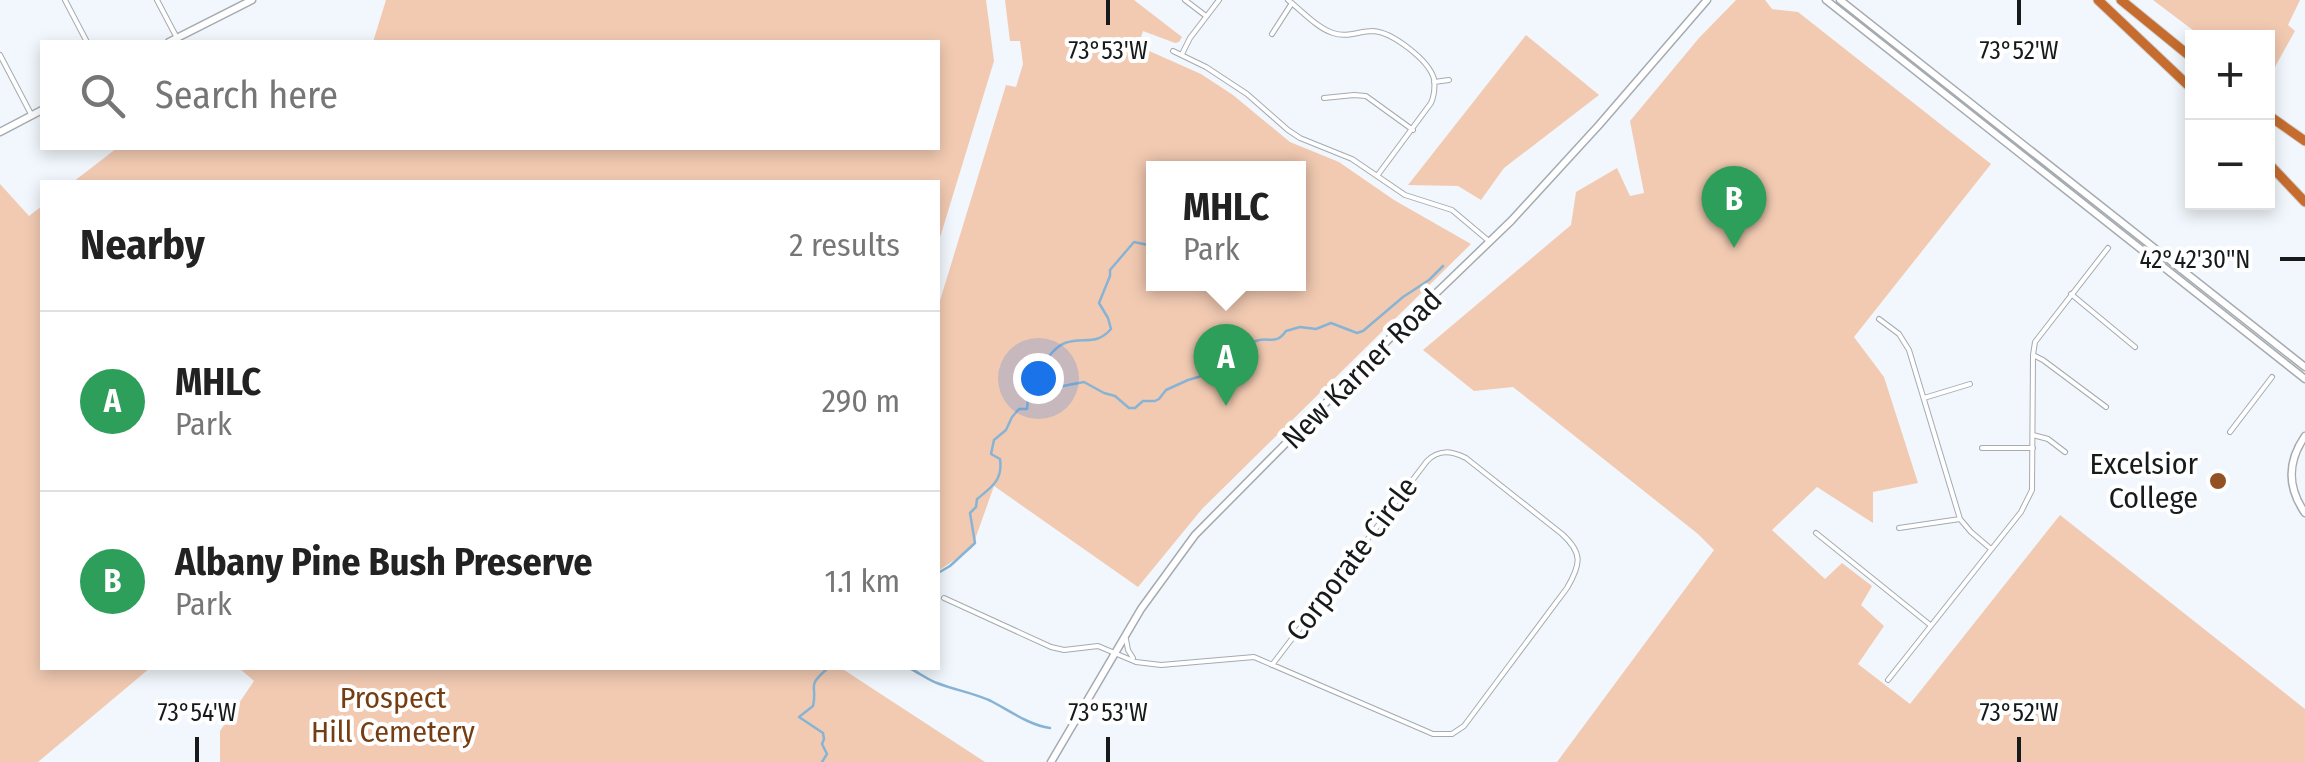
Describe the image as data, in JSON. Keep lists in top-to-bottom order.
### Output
{
  "streets": {
    "main road": ["New Karner Road"],
    "street": ["Corporate Circle"]
  },
  "crossings": [
    ["New Karner Road", "Corporate Circle"]
  ],
  "parks": ["Prospect Hill Cemetery"],
  "places": ["Excelsior College"],
  "page": {
    "map_buttons": ["+", "−"],
    "search": "Search here",
    "popup": ["MHLC", "Park"],
    "pins": ["B", "A"],
    "heading": ["Nearby", "2 results"],
    "list": [
      {
        "mark": "A",
        "name": "MHLC",
        "note": "Park",
        "value": "290 m"
      },
      {
        "mark": "B",
        "name": "Albany Pine Bush Preserve",
        "note": "Park",
        "value": "1.1 km"
      }
    ]
  },
  "coordinates": [
    "73°53'W",
    "73°52'W",
    "42°42'30\"N",
    "73°54'W"
  ]
}
